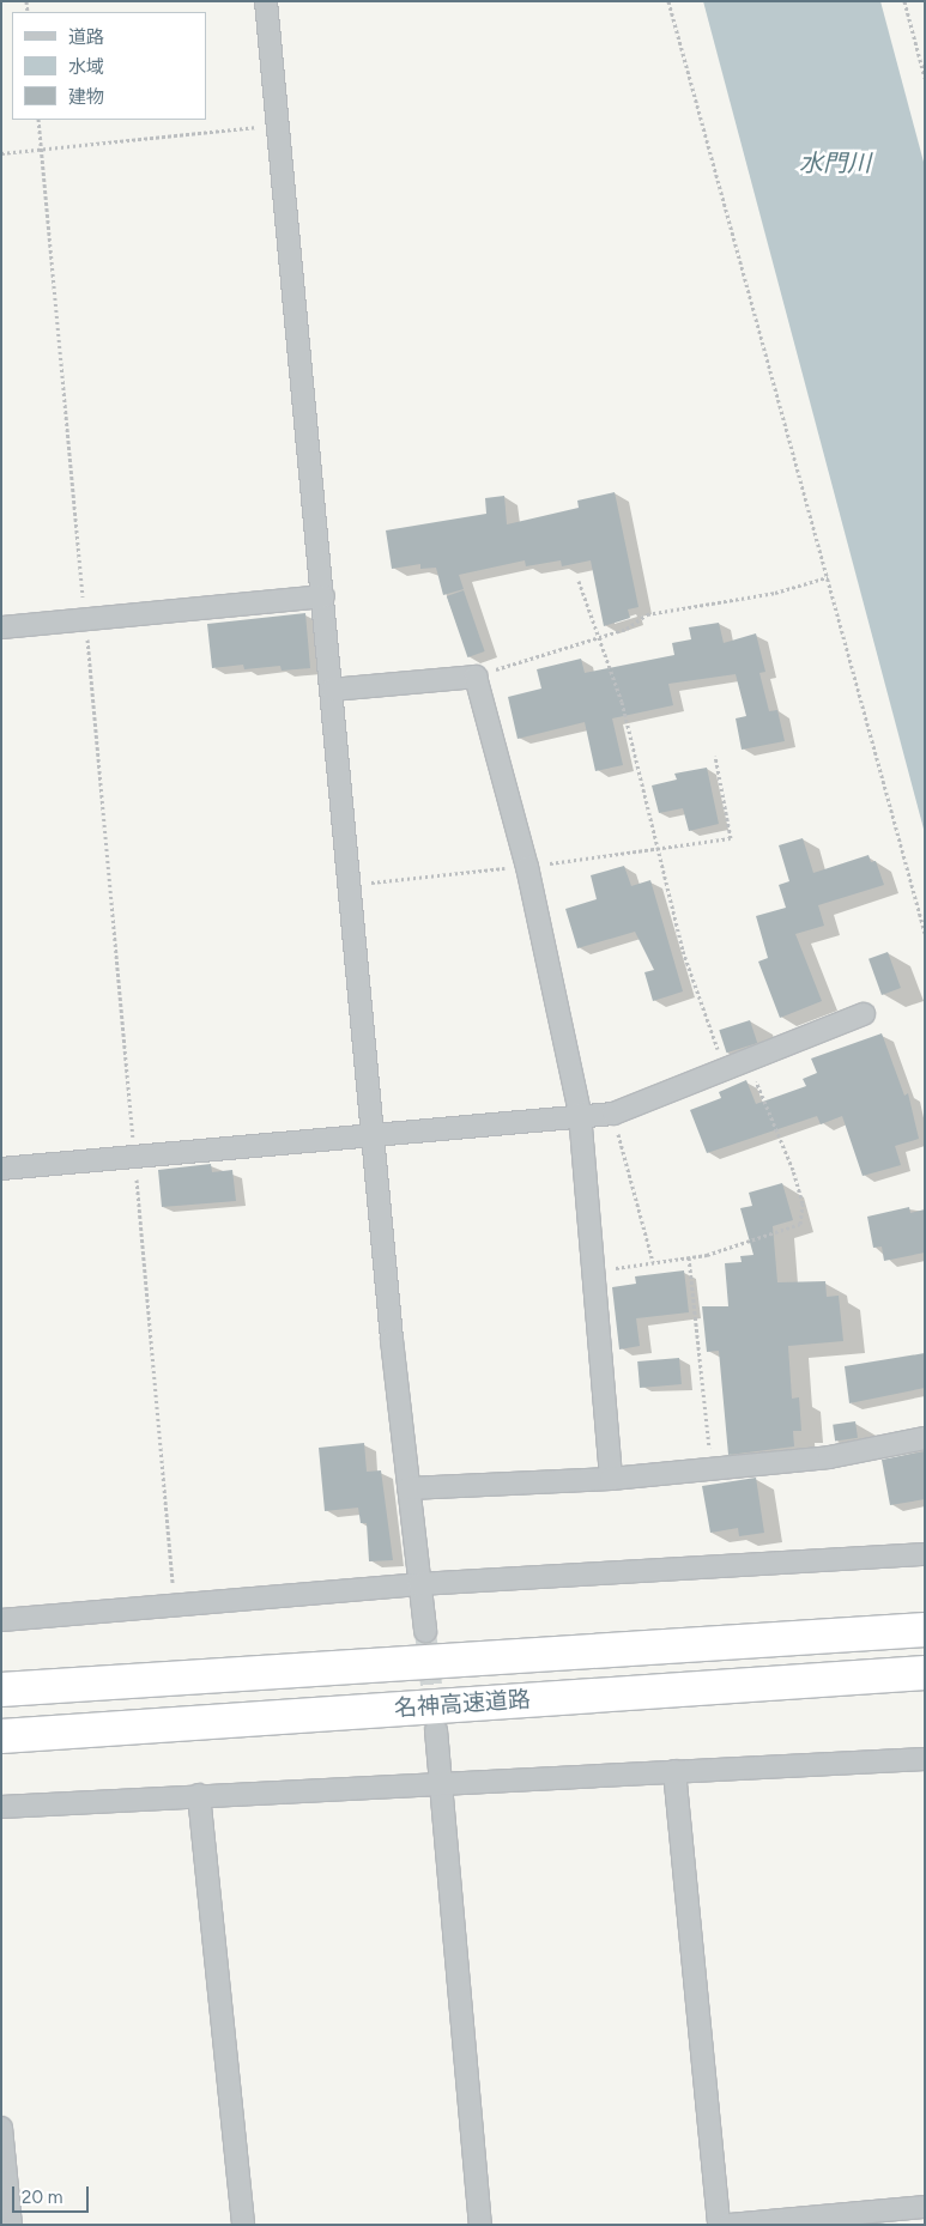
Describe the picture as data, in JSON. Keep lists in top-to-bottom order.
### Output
{
  "streets": {
    "highway": ["名神高速道路"]
  },
  "water": ["水門川"],
  "legend": ["道路", "水域", "建物"],
  "scale_bar": "20 m"
}
